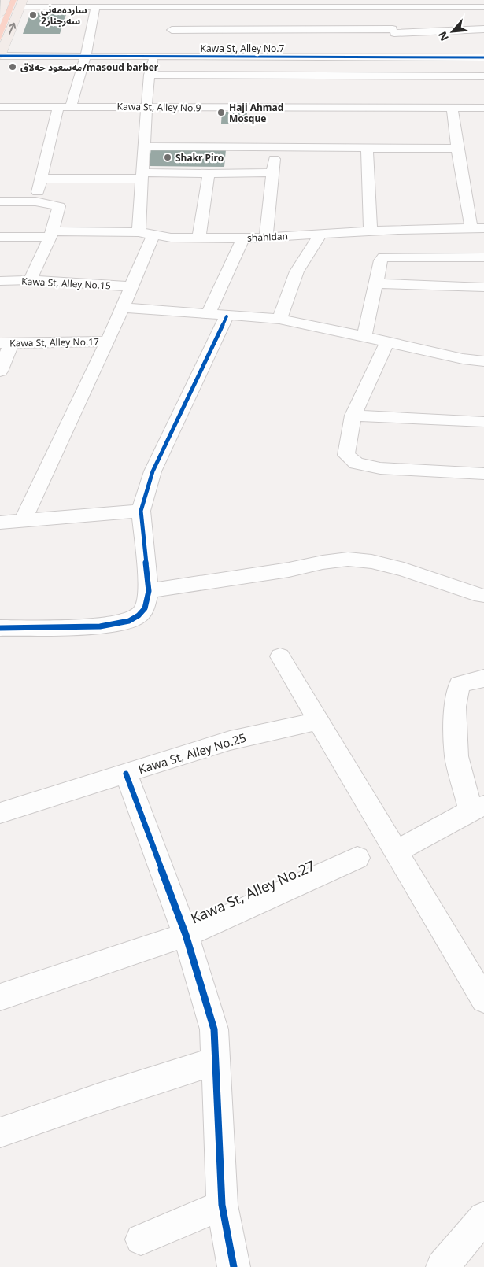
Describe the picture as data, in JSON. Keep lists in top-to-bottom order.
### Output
{
  "streets": {
    "street": [
      "Kawa St, Alley No.7",
      "Kawa St, Alley No.9",
      "shahidan",
      "Kawa St, Alley No.15",
      "Kawa St, Alley No.17",
      "Kawa St, Alley No.25",
      "Kawa St, Alley No.27"
    ]
  },
  "places": [
    "ساردەمەنی سەرجنار2",
    "مەسعود حەلاق/masoud barber",
    "Haji Ahmad Mosque",
    "Shakr Piro"
  ],
  "north": "bottom left"
}
